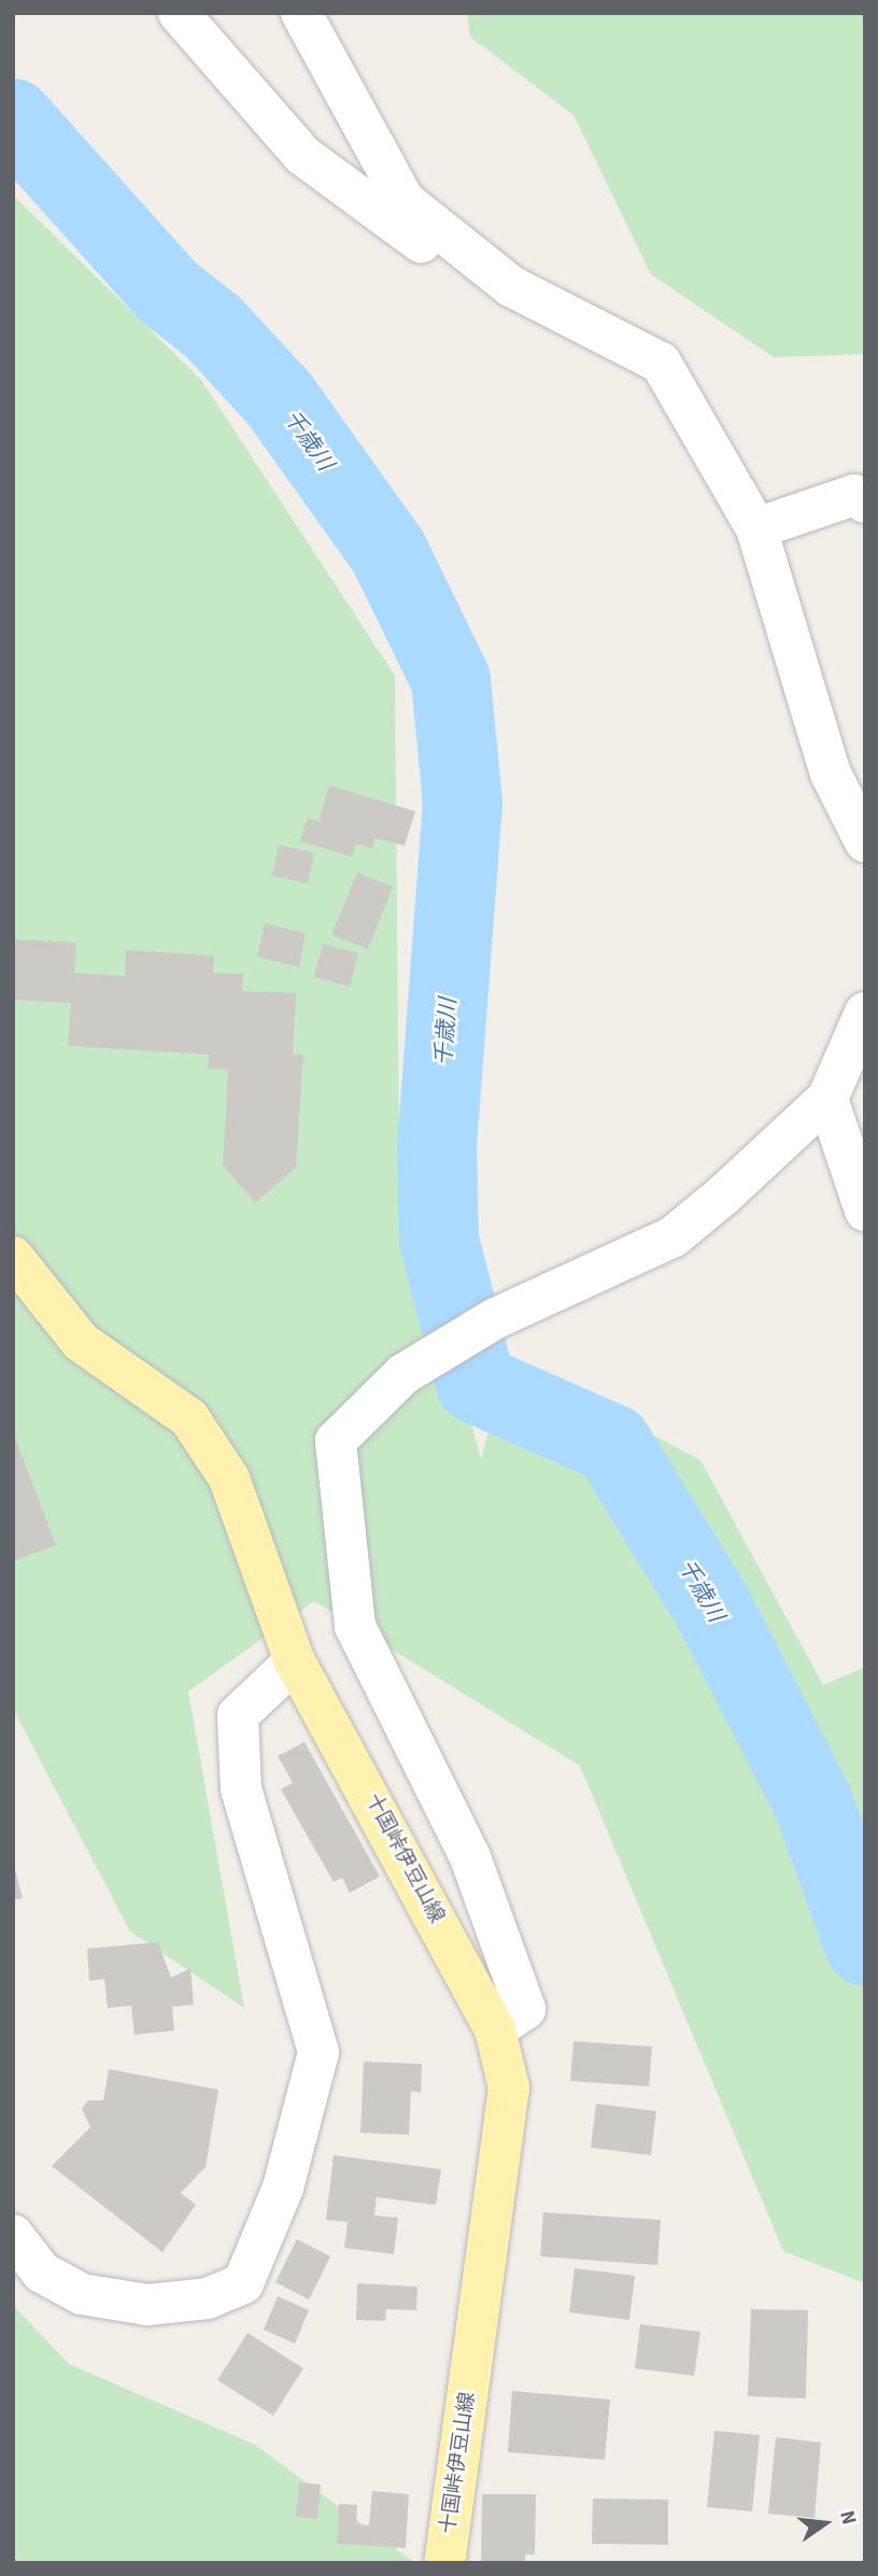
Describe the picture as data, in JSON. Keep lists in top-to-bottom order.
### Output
{
  "streets": {
    "main road": ["十国峠伊豆山線"]
  },
  "water": ["千歳川"],
  "north": "right"
}
